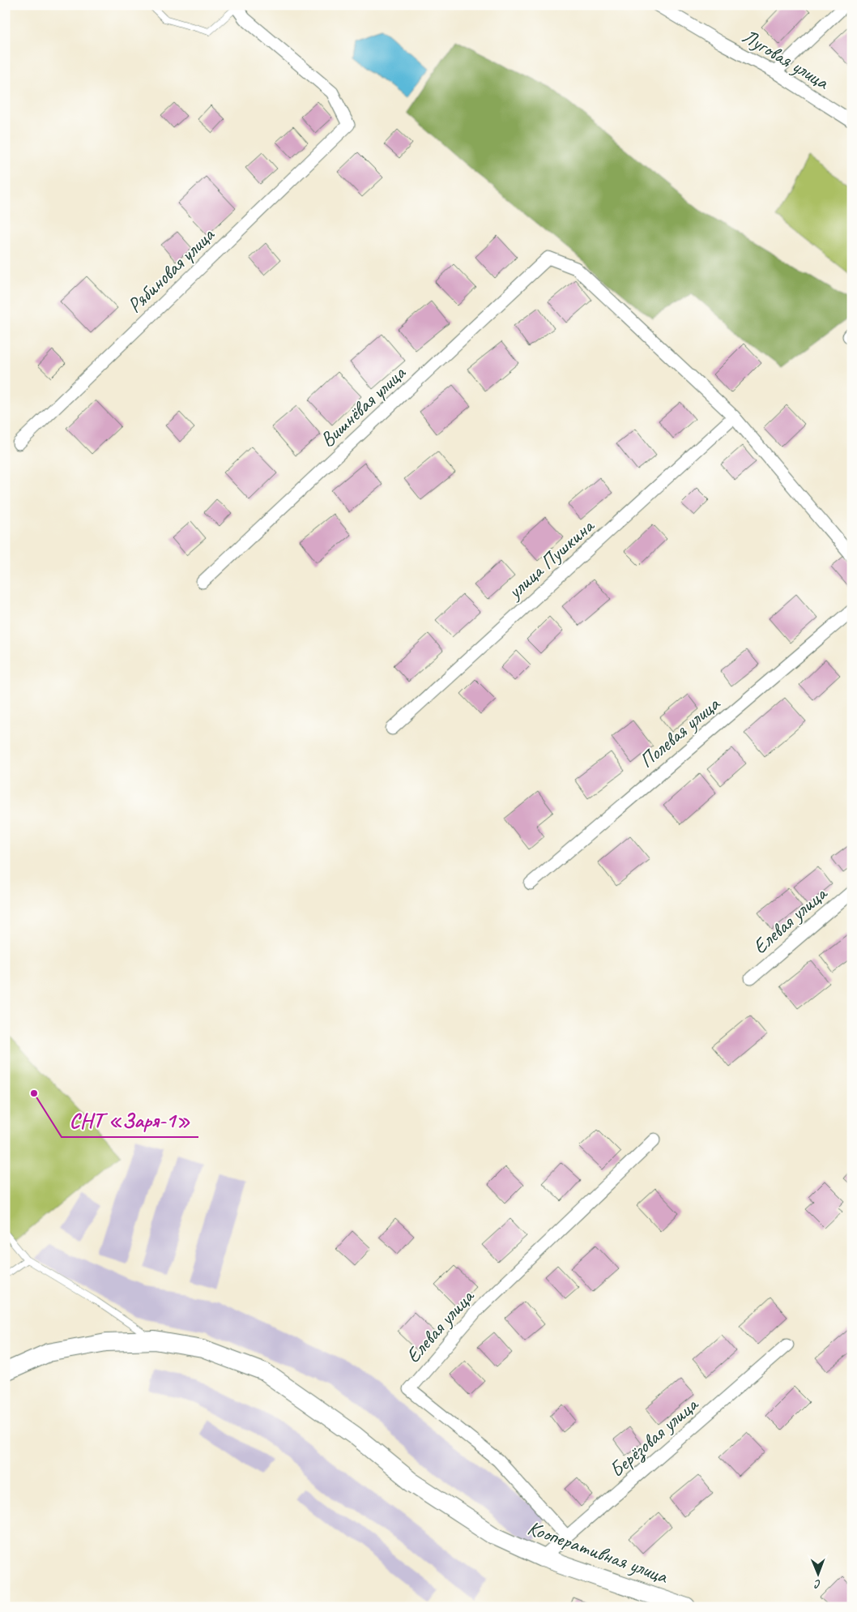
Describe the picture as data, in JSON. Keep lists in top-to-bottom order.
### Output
{
  "streets": {
    "street": [
      "Луговая улица",
      "Рябиновая улица",
      "Вишнёвая улица",
      "улица Пушкина",
      "Полевая улица",
      "Елевая улица",
      "Берёзовая улица",
      "Кооперативная улица"
    ]
  },
  "crossings": [
    ["Вишнёвая улица", "улица Пушкина"],
    ["Елевая улица", "Берёзовая улица"],
    ["Берёзовая улица", "Кооперативная улица"]
  ],
  "places": ["СНТ «Заря-1»"],
  "north": "bottom"
}
